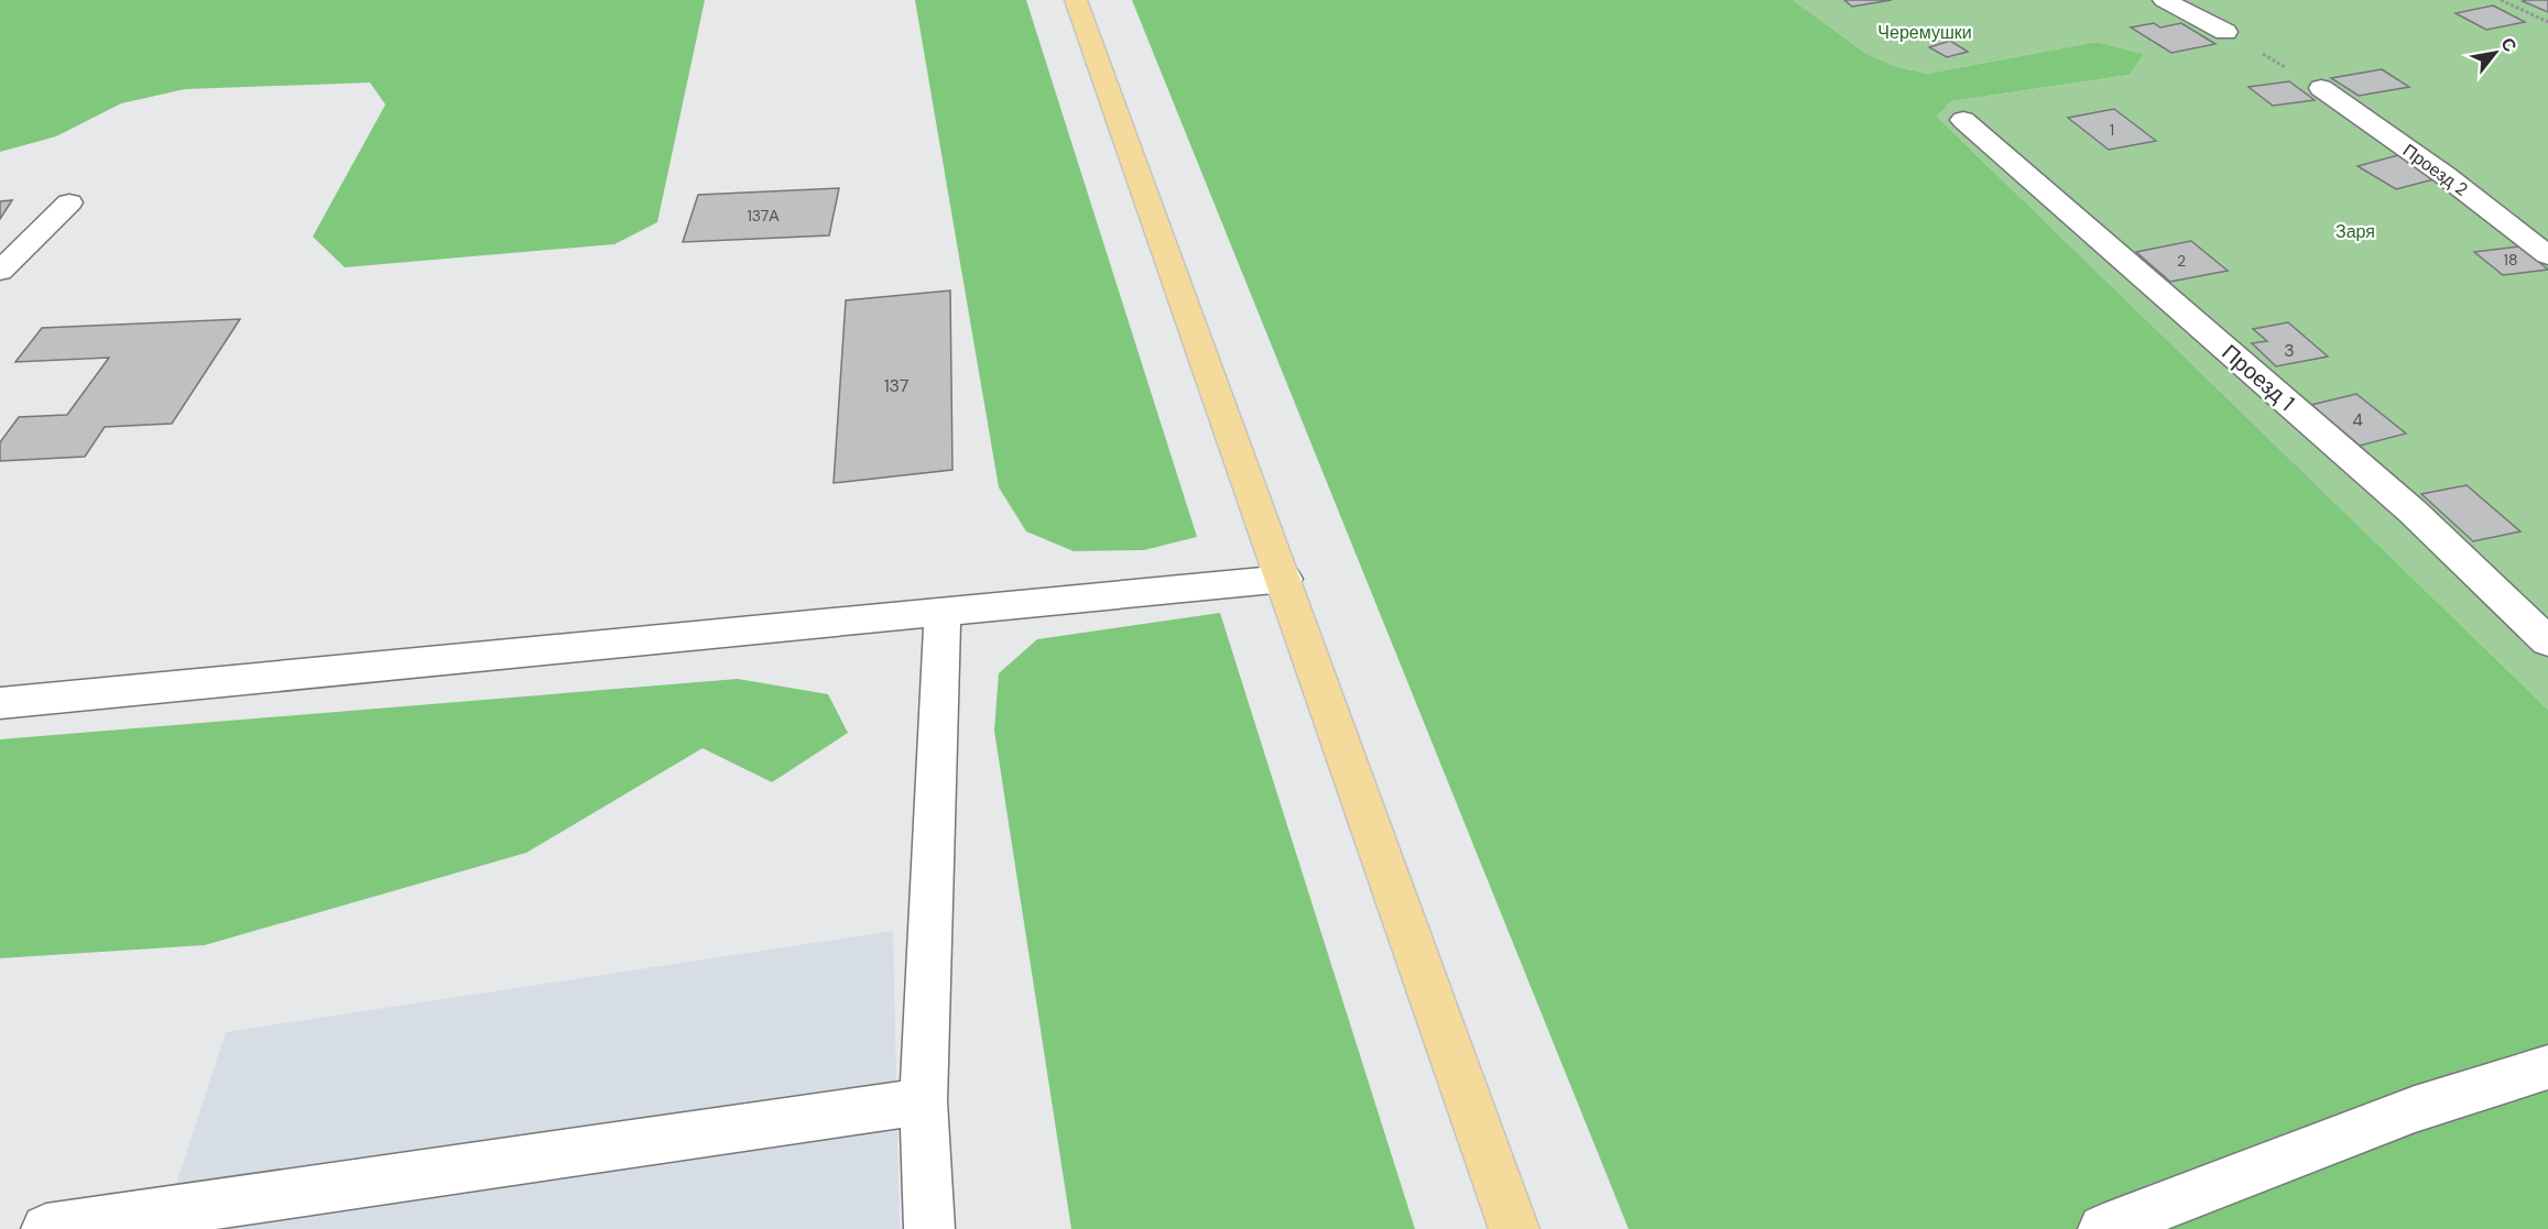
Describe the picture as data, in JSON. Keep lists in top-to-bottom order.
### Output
{
  "streets": {
    "street": ["Проезд 2", "Проезд 1"]
  },
  "parks": ["Черемушки", "Заря"],
  "house_numbers": [
    "1",
    "137А",
    "18",
    "2",
    "3",
    "137",
    "4"
  ],
  "north": "top right"
}
